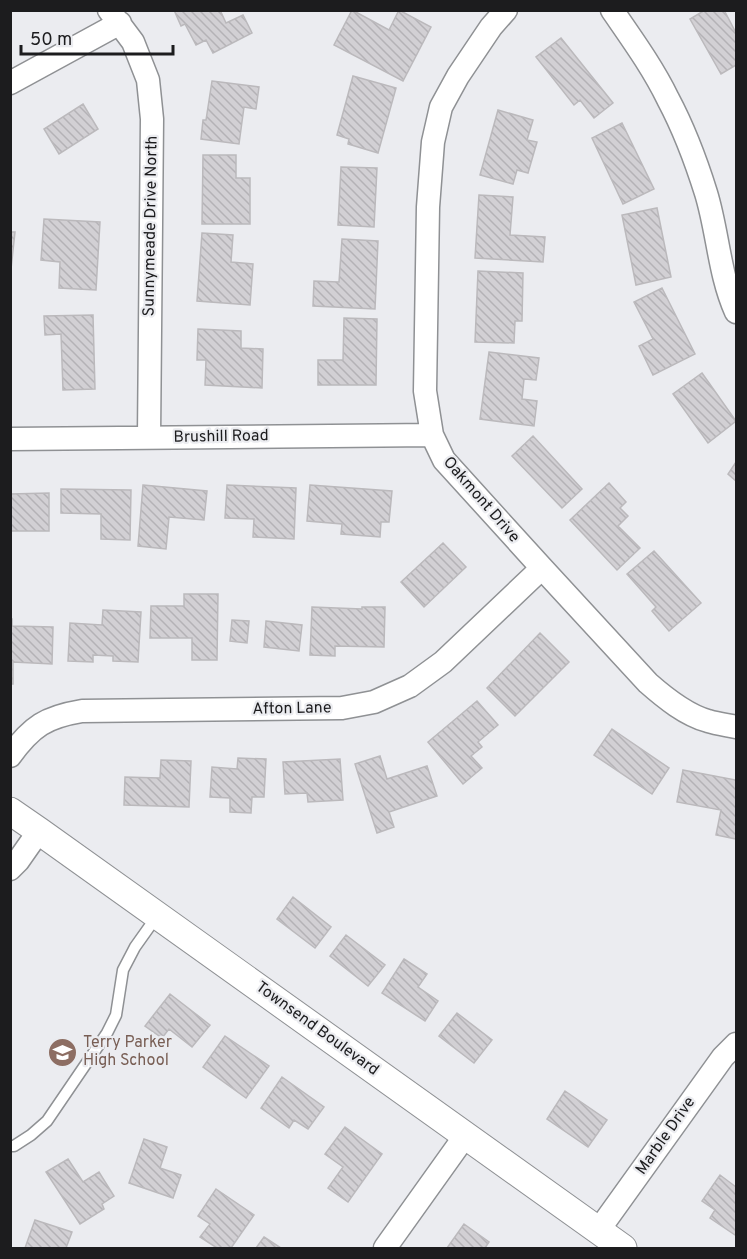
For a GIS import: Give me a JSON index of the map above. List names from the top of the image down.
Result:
{
  "streets": {
    "street": [
      "Sunnymeade Drive North",
      "Brushill Road",
      "Oakmont Drive",
      "Afton Lane",
      "Townsend Boulevard",
      "Marble Drive"
    ]
  },
  "crossings": [
    ["Sunnymeade Drive North", "Brushill Road"],
    ["Brushill Road", "Oakmont Drive"],
    ["Oakmont Drive", "Afton Lane"],
    ["Townsend Boulevard", "Marble Drive"]
  ],
  "places": {
    "school or university": ["Terry Parker High School"]
  },
  "scale_bar": "50 m"
}
